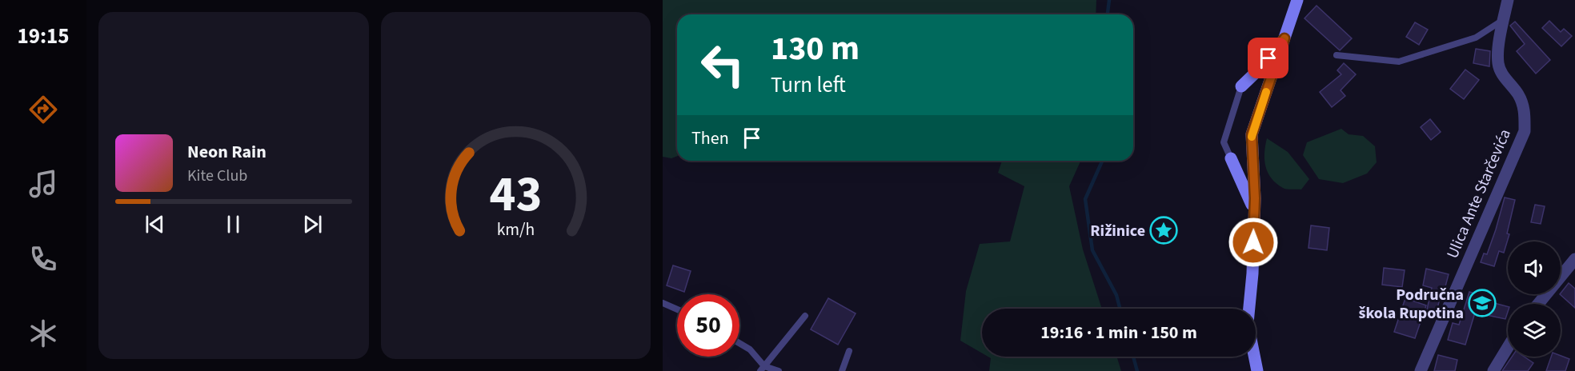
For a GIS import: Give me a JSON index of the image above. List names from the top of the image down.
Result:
{
  "streets": {
    "street": ["Ulica Ante Starčevića"]
  },
  "places": {
    "place": ["Rižinice"],
    "school or university": ["Područna škola Rupotina"]
  },
  "page": {
    "tabs": "19:15",
    "turn": ["130 m", "Turn left"],
    "then": "Then",
    "song": ["Neon Rain", "Kite Club"],
    "limit": "50",
    "trip": "19:16 · 1 min · 150 m",
    "gauge": ["43", "km/h"]
  }
}
